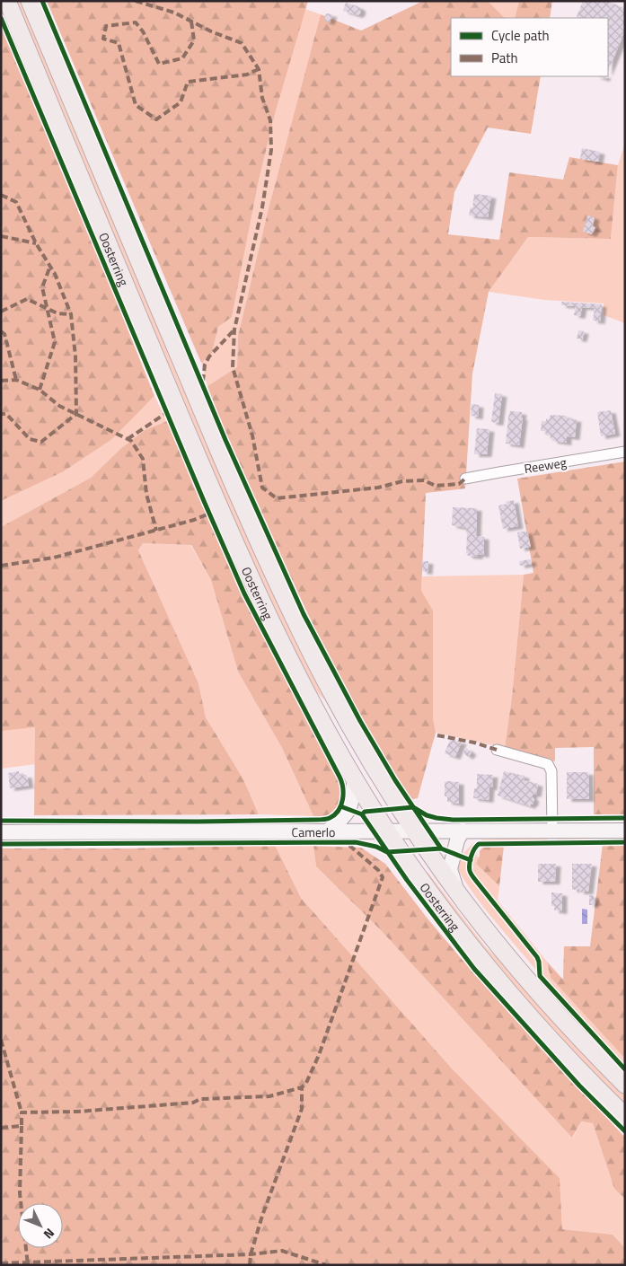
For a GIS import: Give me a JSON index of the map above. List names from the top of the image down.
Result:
{
  "streets": {
    "main road": ["Oosterring", "Camerlo"],
    "street": ["Reeweg"]
  },
  "crossings": [
    ["Oosterring", "Camerlo"]
  ],
  "legend": ["Cycle path", "Path"],
  "north": "bottom right"
}
